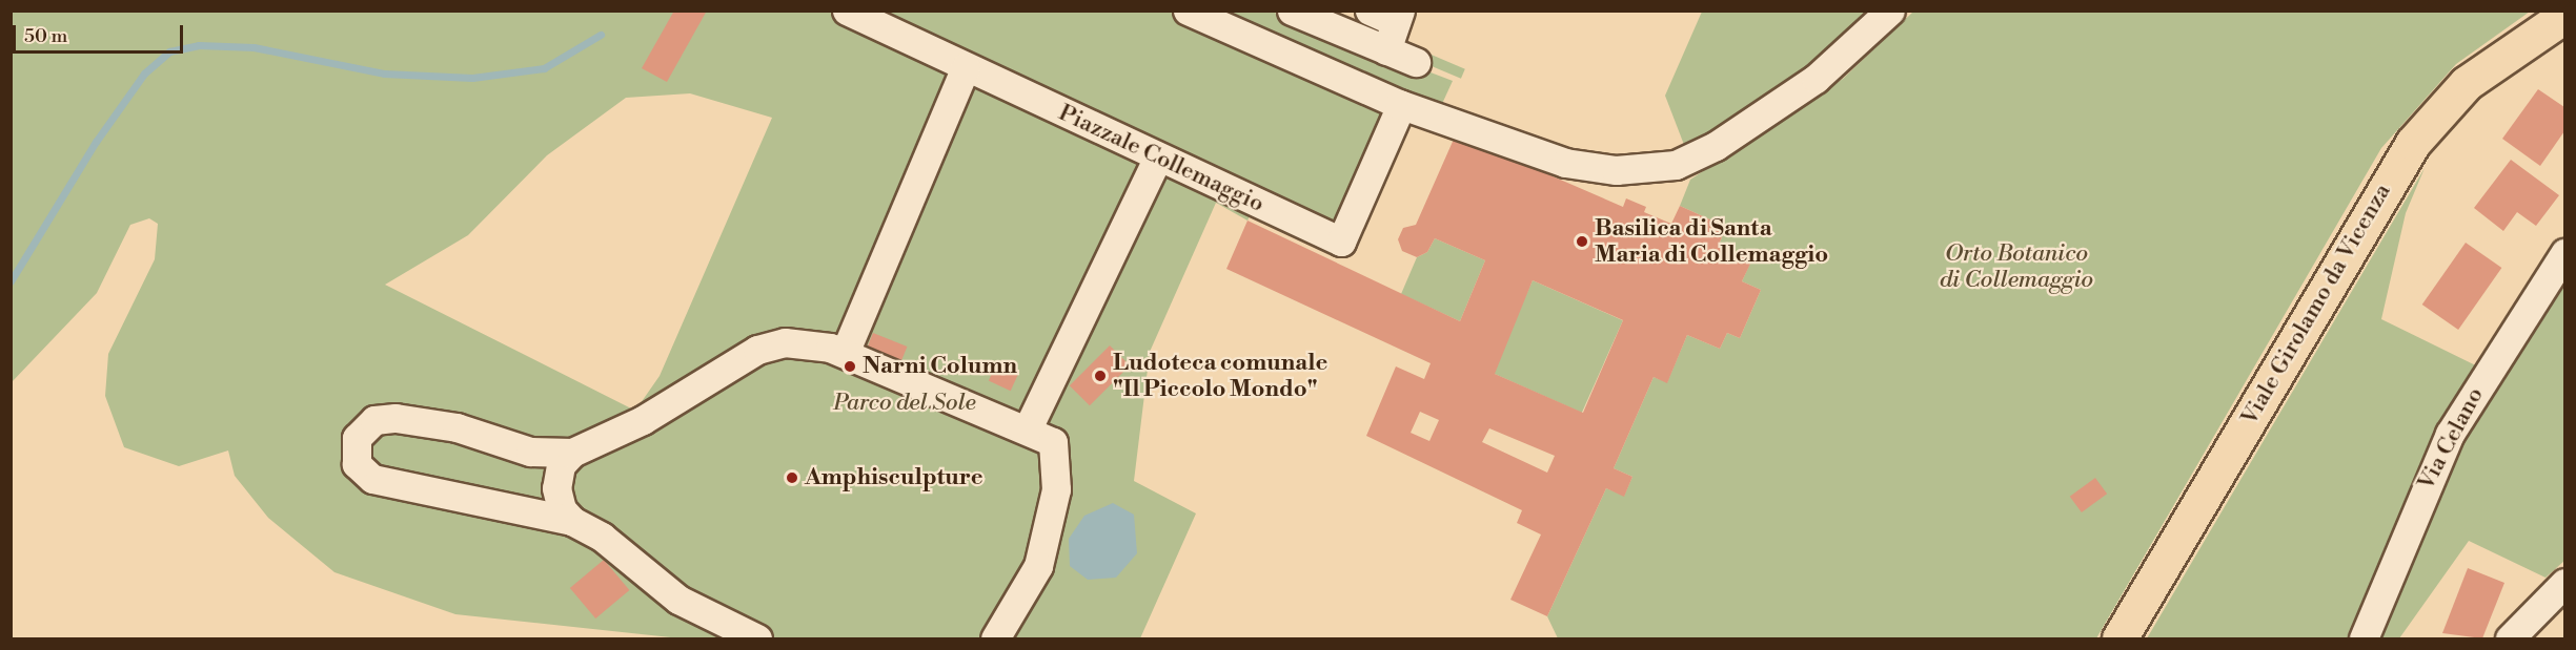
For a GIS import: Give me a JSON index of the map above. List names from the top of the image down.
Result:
{
  "streets": {
    "main road": ["Viale Girolamo da Vicenza"],
    "street": ["Piazzale Collemaggio", "Via Celano"]
  },
  "parks": ["Orto Botanico di Collemaggio", "Parco del Sole"],
  "places": [
    "Basilica di Santa Maria di Collemaggio",
    "Narni Column",
    "Ludoteca comunale \"Il Piccolo Mondo\"",
    "Amphisculpture"
  ],
  "scale_bar": "50 m"
}
